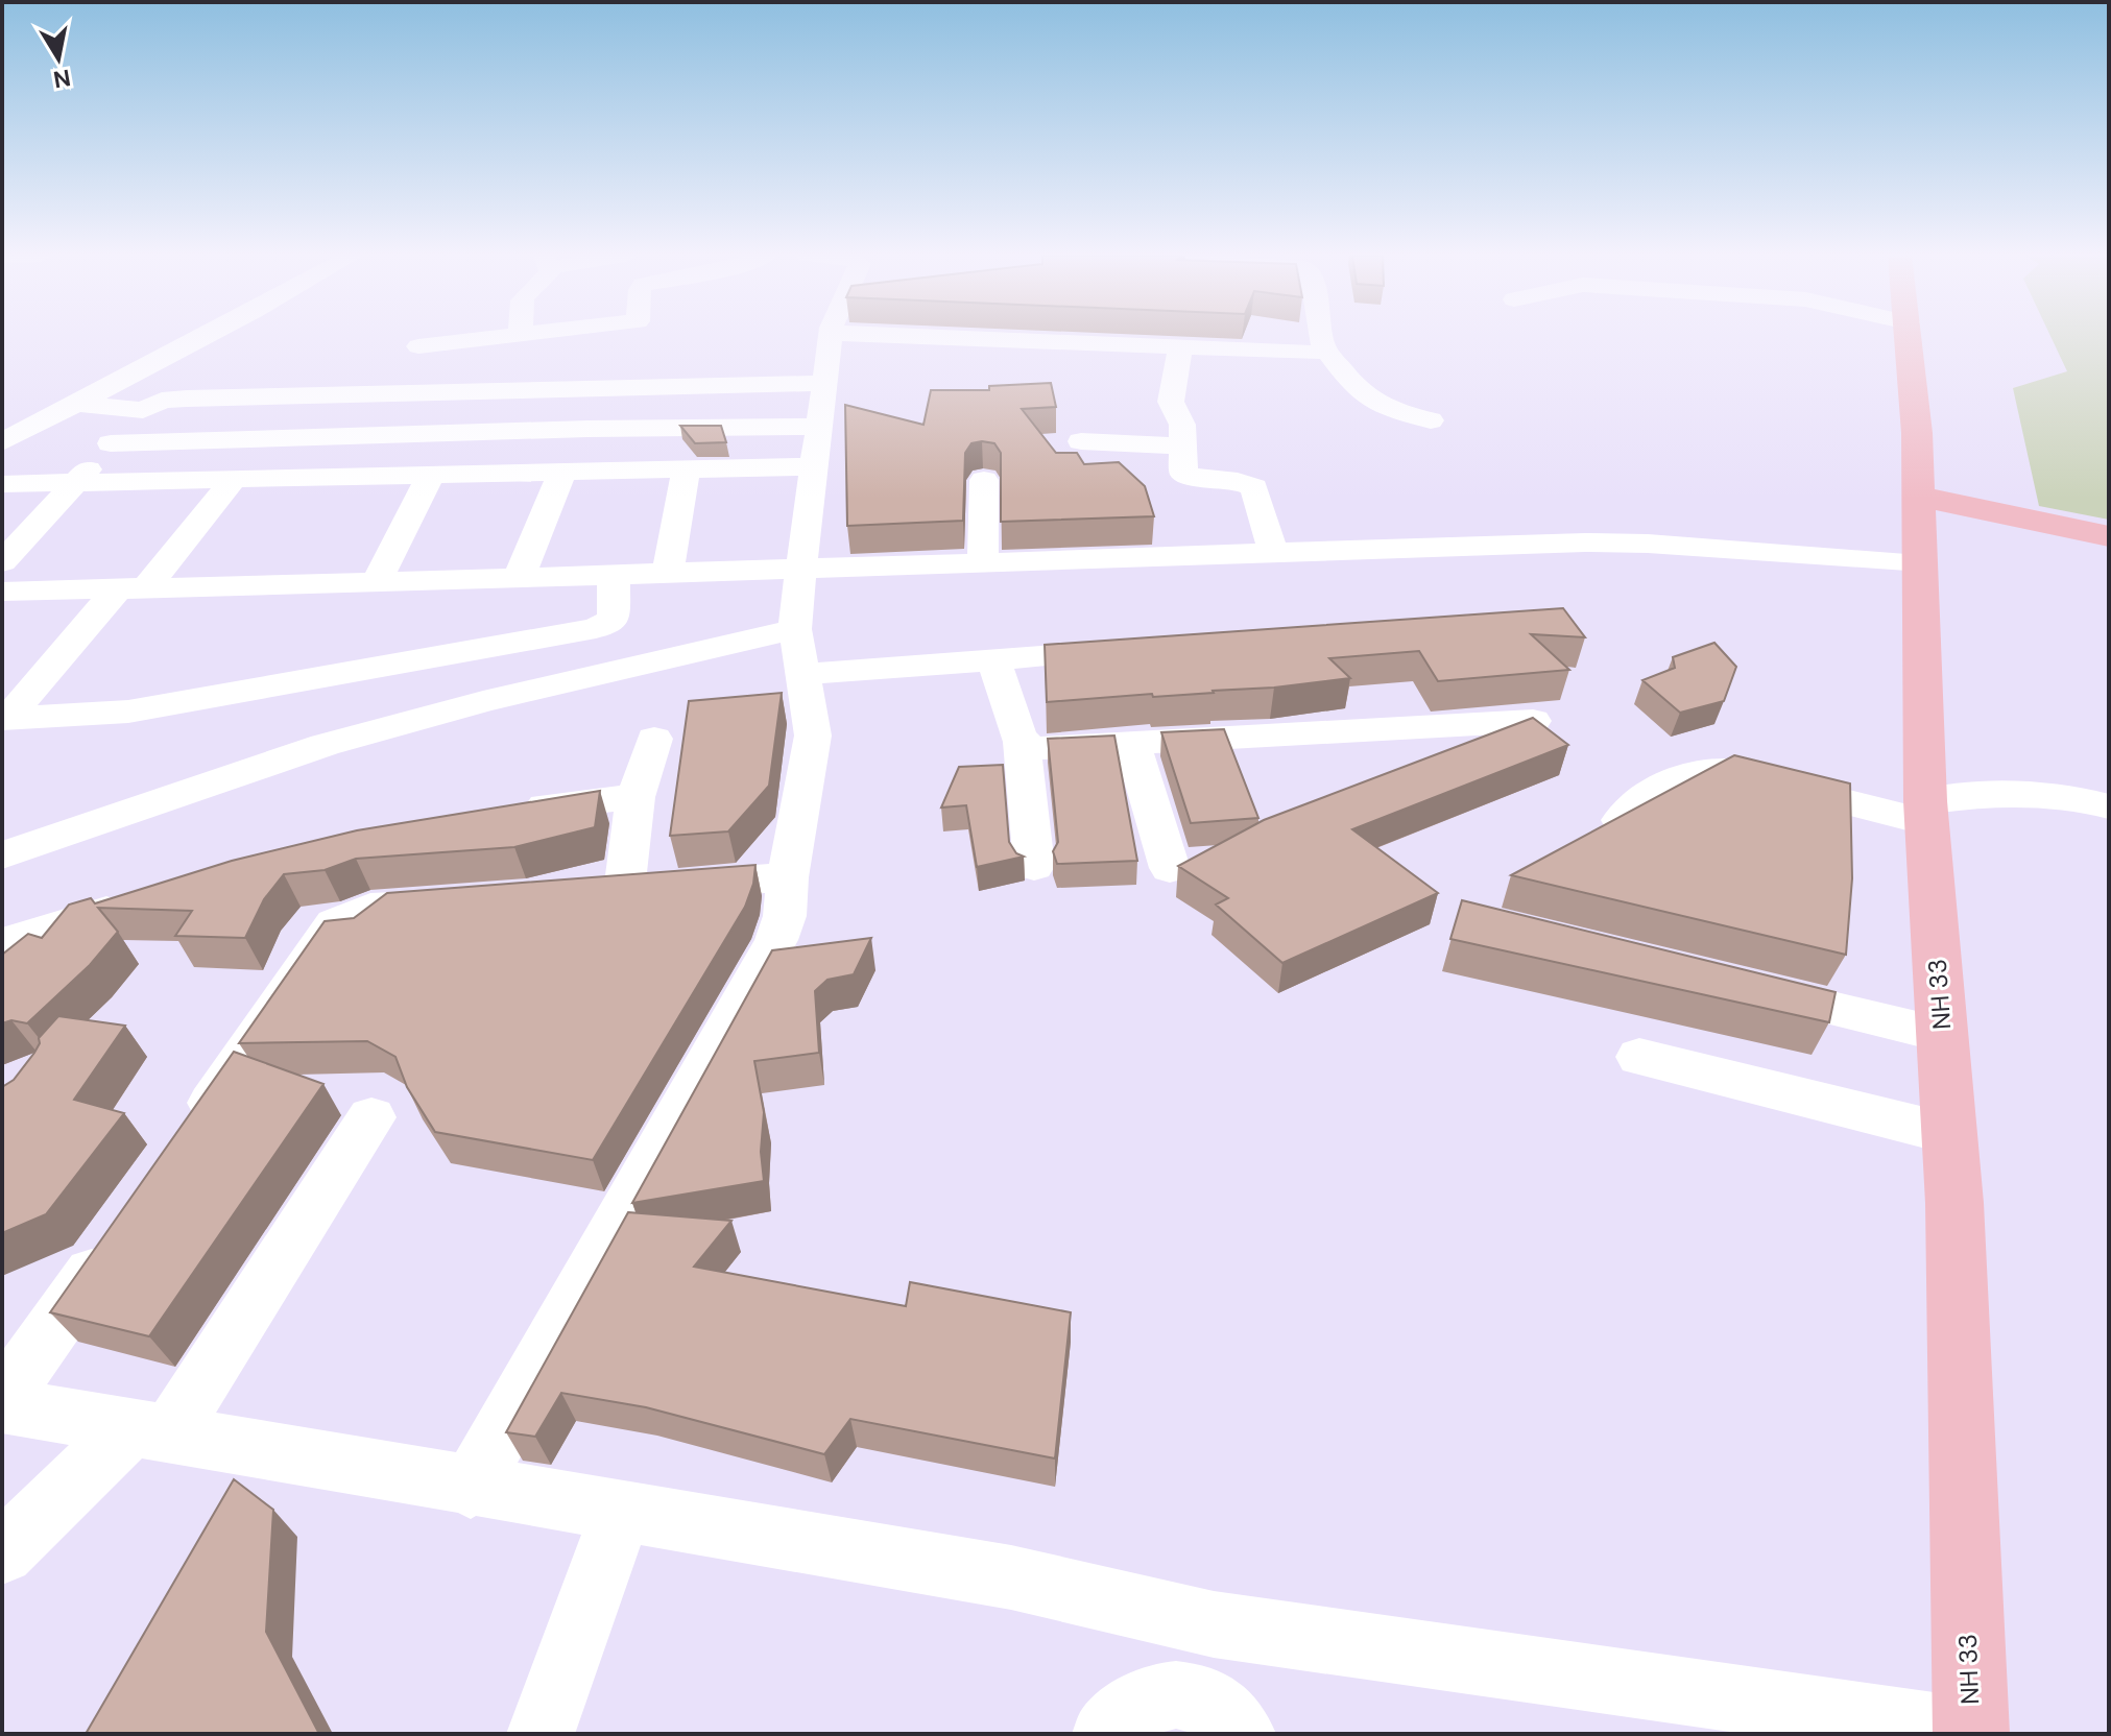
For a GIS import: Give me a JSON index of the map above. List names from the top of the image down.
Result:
{
  "streets": {
    "main road": ["NH 33"]
  },
  "north": "bottom"
}
